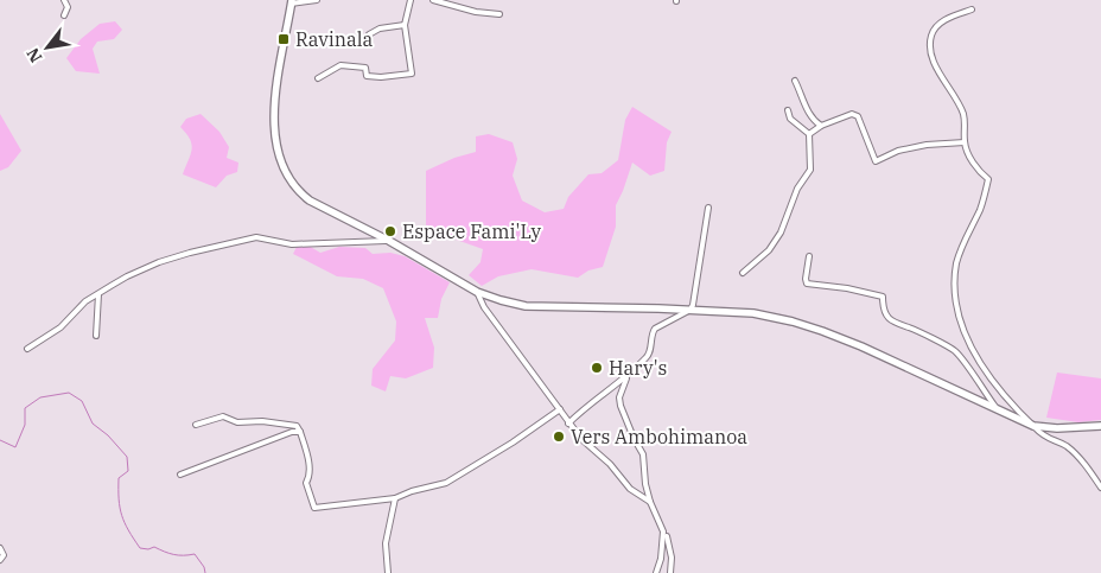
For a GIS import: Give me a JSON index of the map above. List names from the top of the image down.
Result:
{
  "places": {
    "transit": ["Ravinala"],
    "other": ["Espace Fami'Ly", "Hary's", "Vers Ambohimanoa"]
  },
  "north": "bottom left"
}
